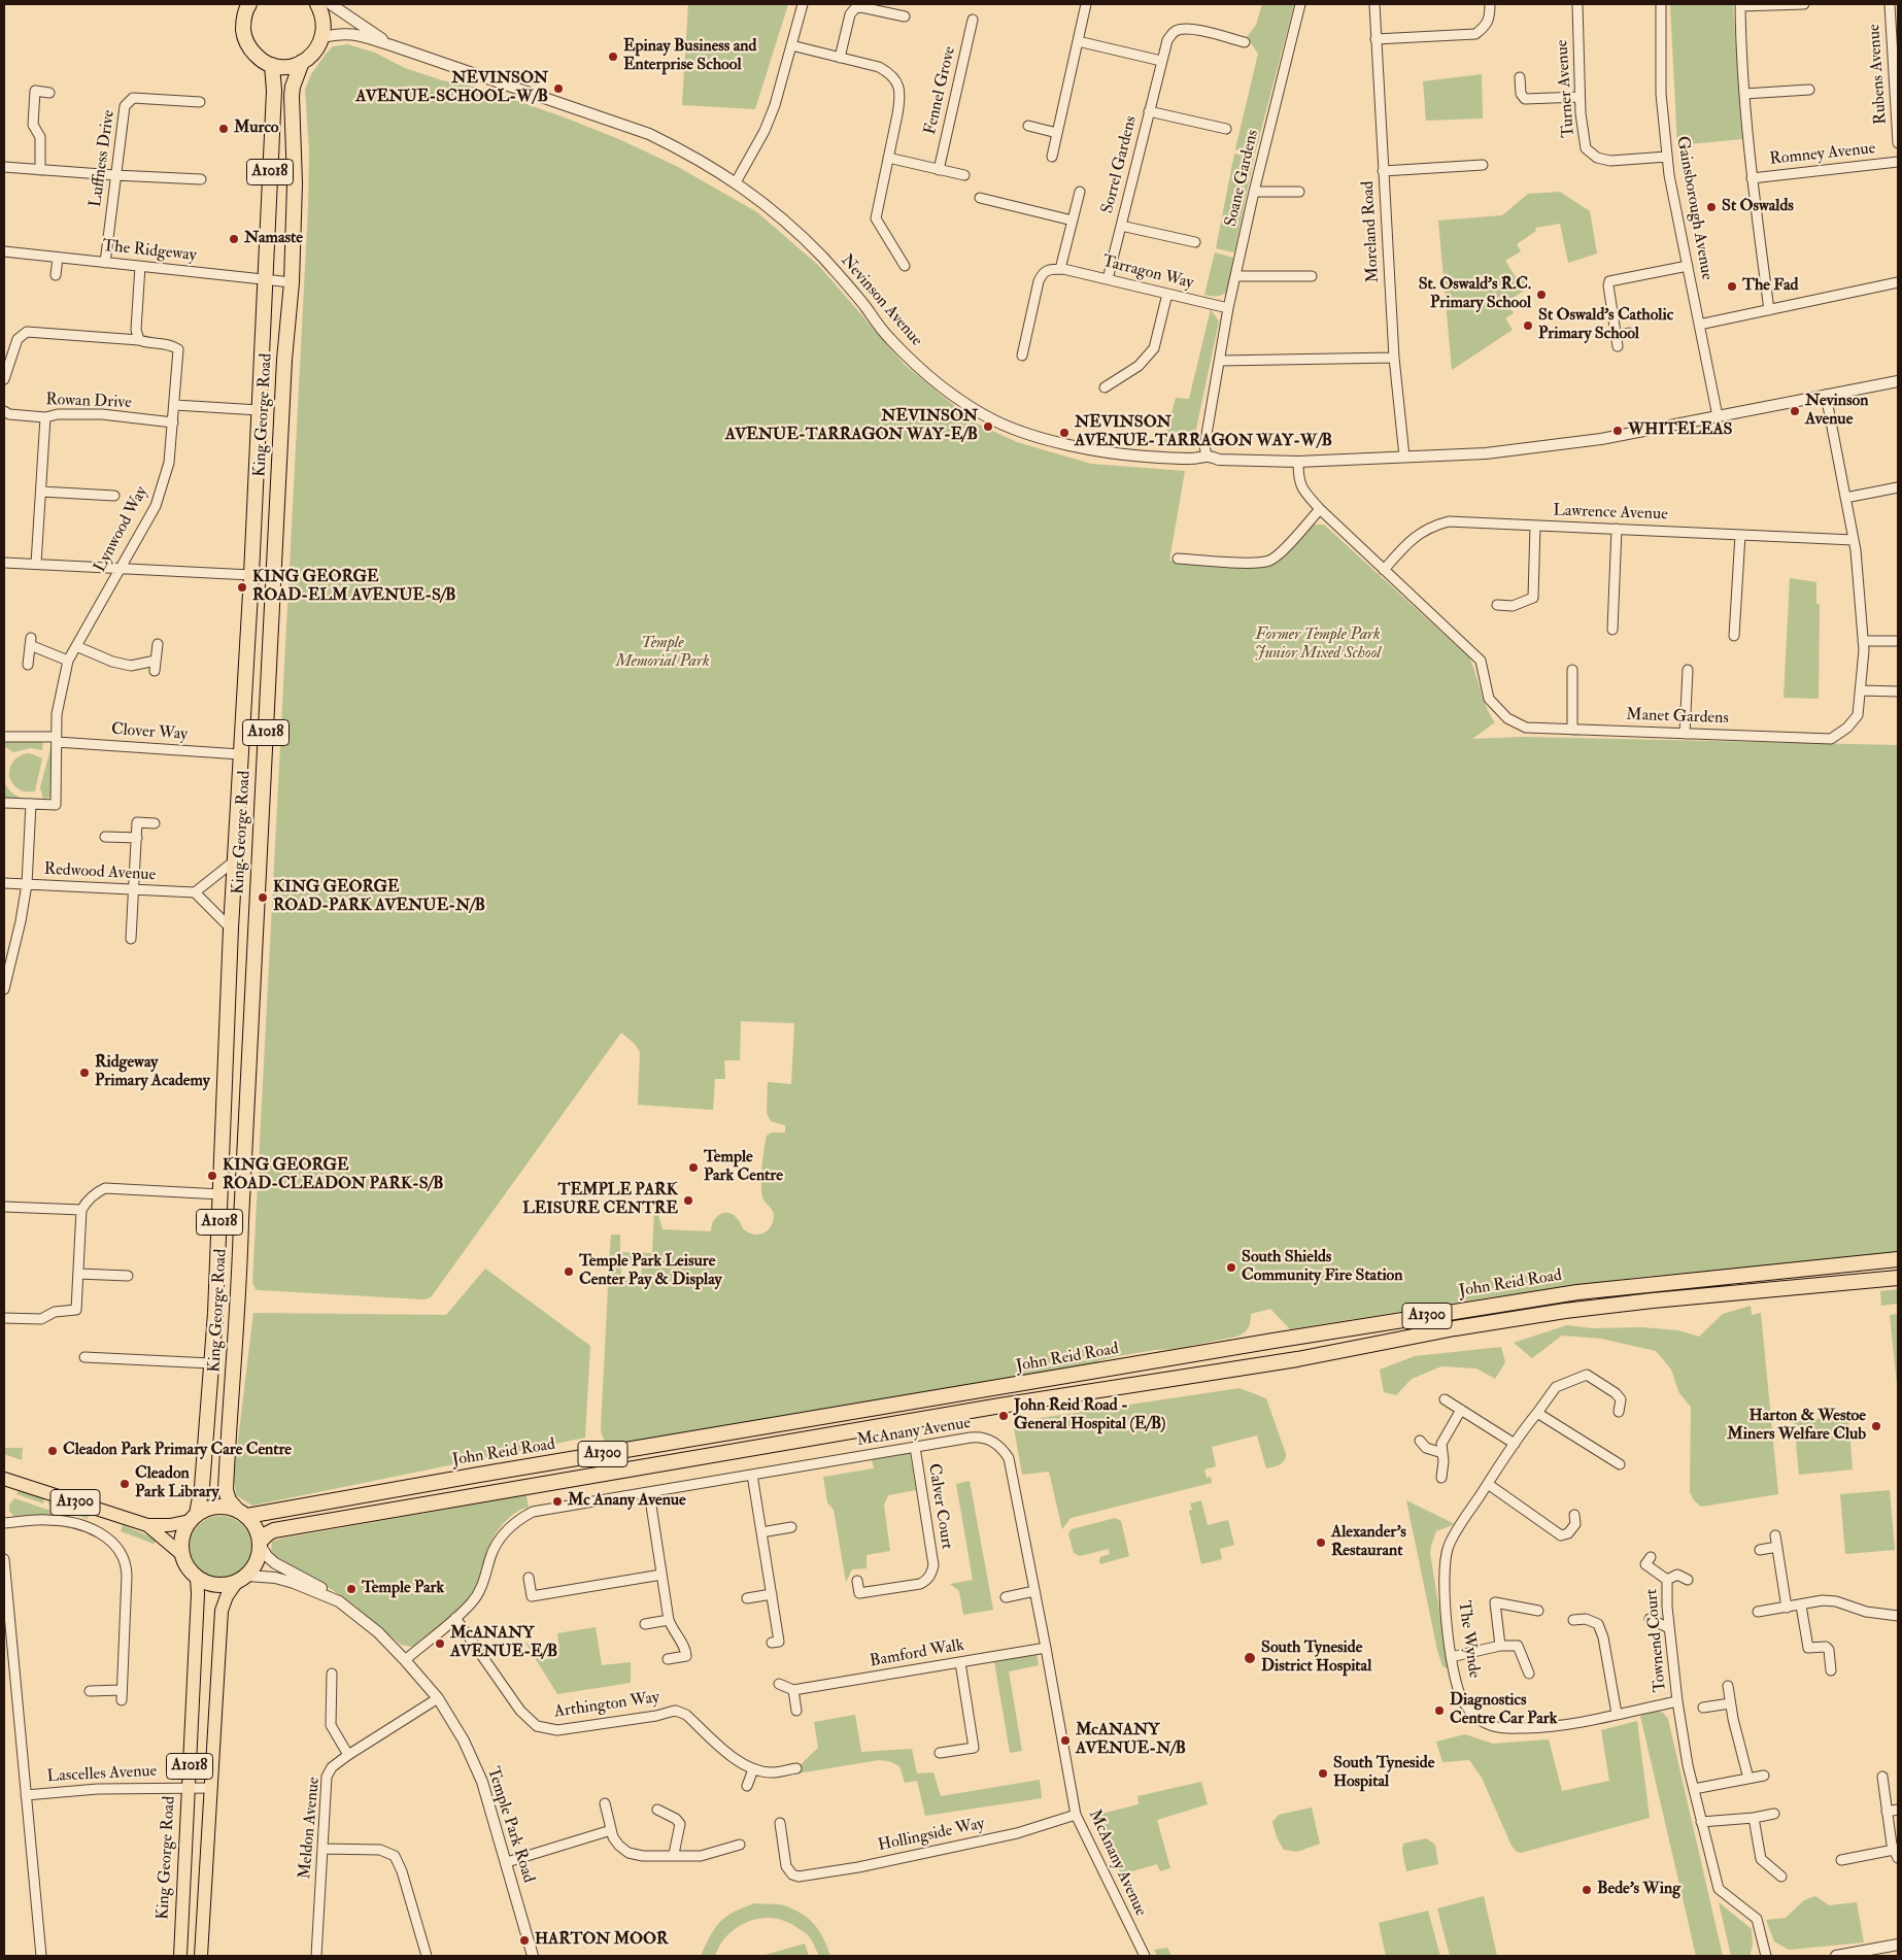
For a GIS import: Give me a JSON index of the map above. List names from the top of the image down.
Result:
{
  "streets": {
    "highway": [
      "A1018",
      "King George Road",
      "John Reid Road",
      "A1300"
    ],
    "street": [
      "Rubens Avenue",
      "Turner Avenue",
      "Fennel Grove",
      "Romney Avenue",
      "Luffness Drive",
      "Sorrel Gardens",
      "Soane Gardens",
      "Gainsborough Avenue",
      "Moreland Road",
      "The Ridgeway",
      "Tarragon Way",
      "Nevinson Avenue",
      "Rowan Drive",
      "Lawrence Avenue",
      "Lynwood Way",
      "Manet Gardens",
      "Clover Way",
      "Redwood Avenue",
      "McAnany Avenue",
      "Calver Court",
      "The Wynde",
      "Townend Court",
      "Bamford Walk",
      "Arthington Way",
      "Lascelles Avenue",
      "Temple Park Road",
      "Meldon Avenue",
      "Hollingside Way"
    ]
  },
  "crossings": [
    ["Turner Avenue", "Gainsborough Avenue"],
    ["Luffness Drive", "The Ridgeway"],
    ["Sorrel Gardens", "Tarragon Way"],
    ["A1018", "Nevinson Avenue"],
    ["A1018", "King George Road"],
    ["A1018", "John Reid Road"],
    ["A1018", "A1300"],
    ["A1018", "Lascelles Avenue"],
    ["A1018", "Temple Park Road"],
    ["Soane Gardens", "Tarragon Way"],
    ["Soane Gardens", "Nevinson Avenue"],
    ["Gainsborough Avenue", "Nevinson Avenue"],
    ["Moreland Road", "Nevinson Avenue"],
    ["The Ridgeway", "King George Road"],
    ["Nevinson Avenue", "Manet Gardens"],
    ["Rowan Drive", "Lynwood Way"],
    ["King George Road", "Clover Way"],
    ["King George Road", "John Reid Road"],
    ["King George Road", "A1300"],
    ["King George Road", "Lascelles Avenue"],
    ["King George Road", "Temple Park Road"],
    ["Lawrence Avenue", "Manet Gardens"],
    ["Lynwood Way", "Clover Way"],
    ["John Reid Road", "A1300"],
    ["John Reid Road", "Temple Park Road"],
    ["A1300", "Temple Park Road"],
    ["McAnany Avenue", "Calver Court"],
    ["McAnany Avenue", "Bamford Walk"],
    ["McAnany Avenue", "Arthington Way"],
    ["McAnany Avenue", "Temple Park Road"],
    ["McAnany Avenue", "Hollingside Way"],
    ["The Wynde", "Townend Court"],
    ["Temple Park Road", "Meldon Avenue"]
  ],
  "parks": ["Former Temple Park Junior Mixed School", "Temple Memorial Park"],
  "places": [
    "Epinay Business and Enterprise School",
    "NEVINSON AVENUE-SCHOOL-W/B",
    "Murco",
    "St Oswalds",
    "Namaste",
    "The Fad",
    "St. Oswald's R.C. Primary School",
    "St Oswald's Catholic Primary School",
    "Nevinson Avenue",
    "NEVINSON AVENUE-TARRAGON WAY-E/B",
    "WHITELEAS",
    "NEVINSON AVENUE-TARRAGON WAY-W/B",
    "KING GEORGE ROAD-ELM AVENUE-S/B",
    "KING GEORGE ROAD-PARK AVENUE-N/B",
    "Ridgeway Primary Academy",
    "Temple Park Centre",
    "KING GEORGE ROAD-CLEADON PARK-S/B",
    "TEMPLE PARK LEISURE CENTRE",
    "South Shields Community Fire Station",
    "Temple Park Leisure Center Pay & Display",
    "John Reid Road - General Hospital (E/B)",
    "Harton & Westoe Miners Welfare Club",
    "Cleadon Park Primary Care Centre",
    "Cleadon Park Library",
    "Mc Anany Avenue",
    "Alexander's Restaurant",
    "Temple Park",
    "McANANY AVENUE-E/B",
    "South Tyneside District Hospital",
    "Diagnostics Centre Car Park",
    "McANANY AVENUE-N/B",
    "South Tyneside Hospital",
    "Bede's Wing",
    "HARTON MOOR"
  ]
}
